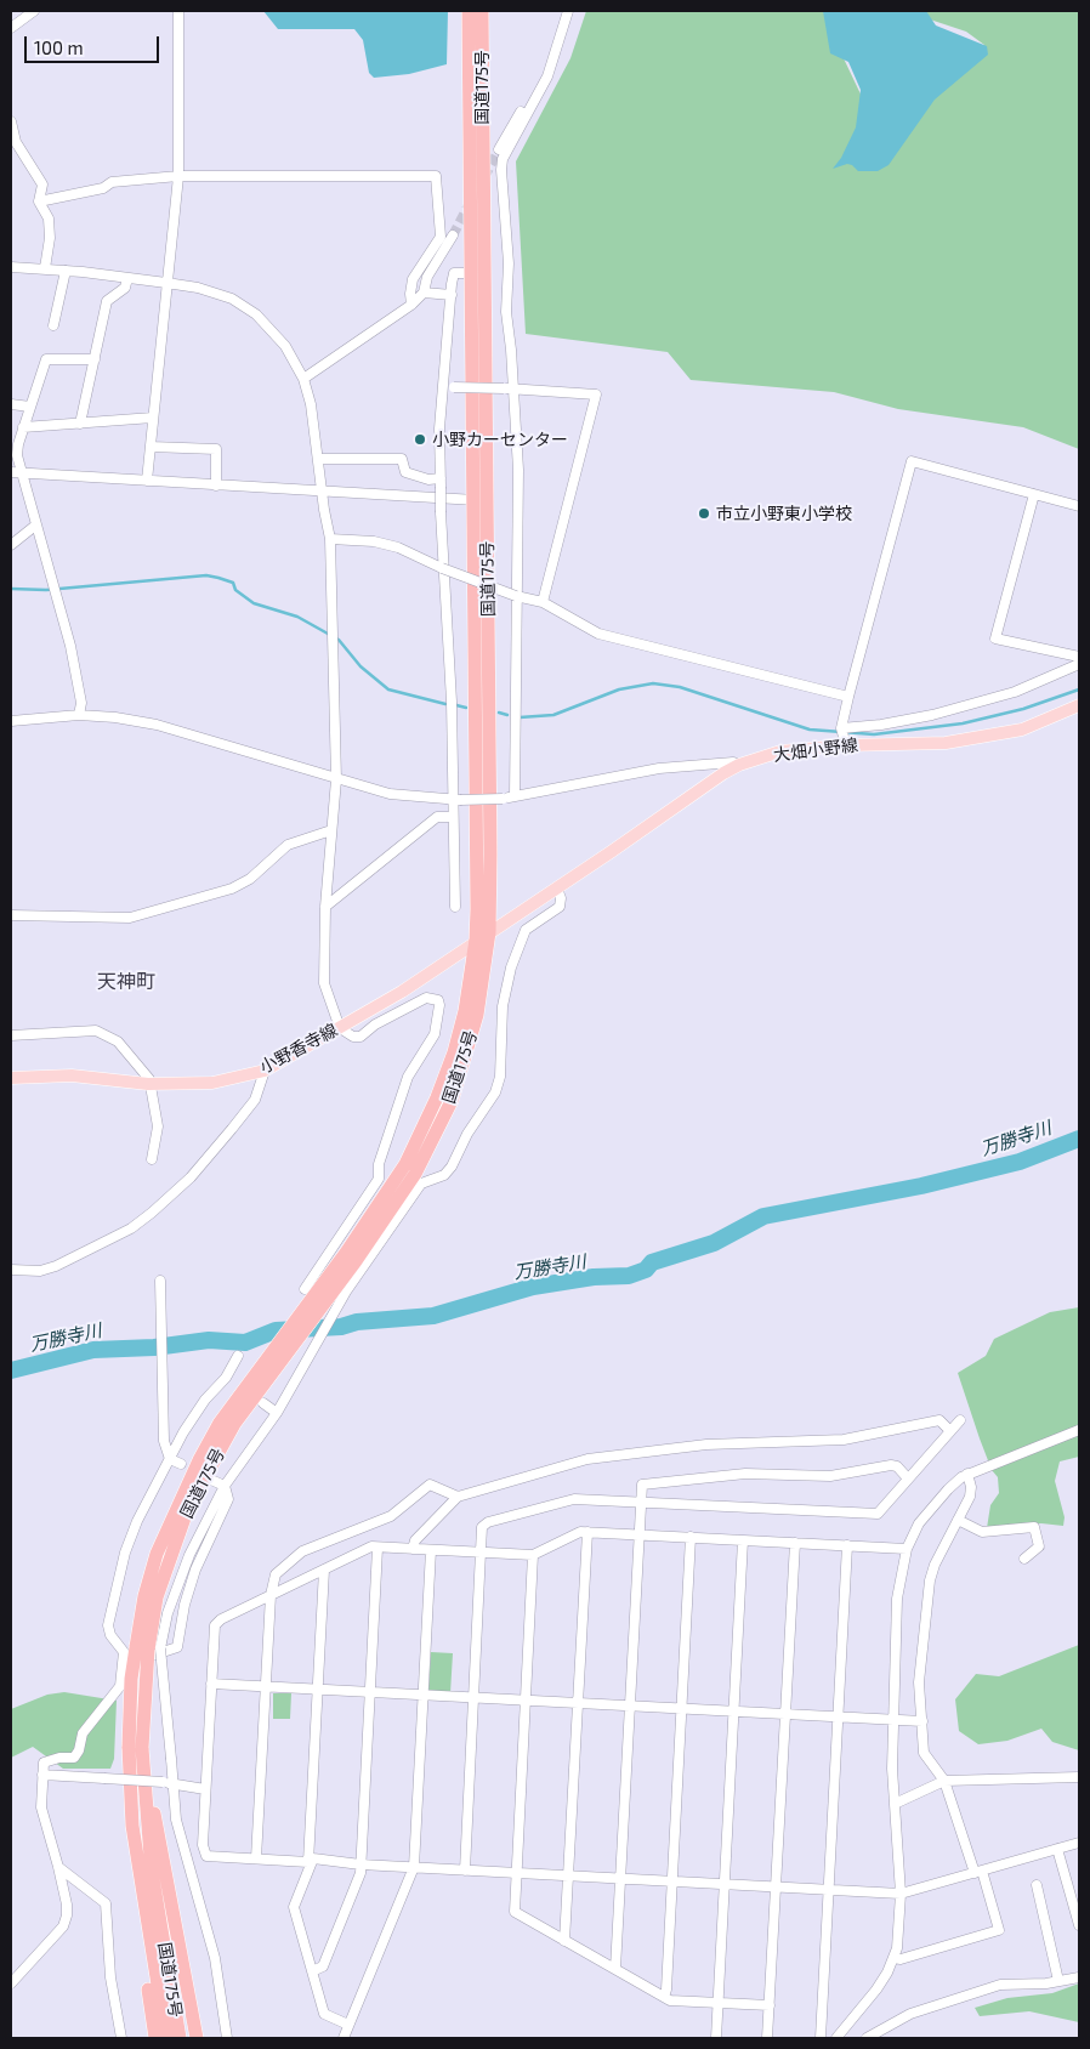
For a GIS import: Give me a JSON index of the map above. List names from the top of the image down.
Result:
{
  "streets": {
    "highway": ["国道175号"],
    "main road": ["大畑小野線", "小野香寺線"]
  },
  "crossings": [
    ["国道175号", "大畑小野線"],
    ["国道175号", "小野香寺線"],
    ["大畑小野線", "小野香寺線"]
  ],
  "districts": ["天神町"],
  "water": ["万勝寺川"],
  "places": ["小野カーセンター", "市立小野東小学校"],
  "scale_bar": "100 m"
}
